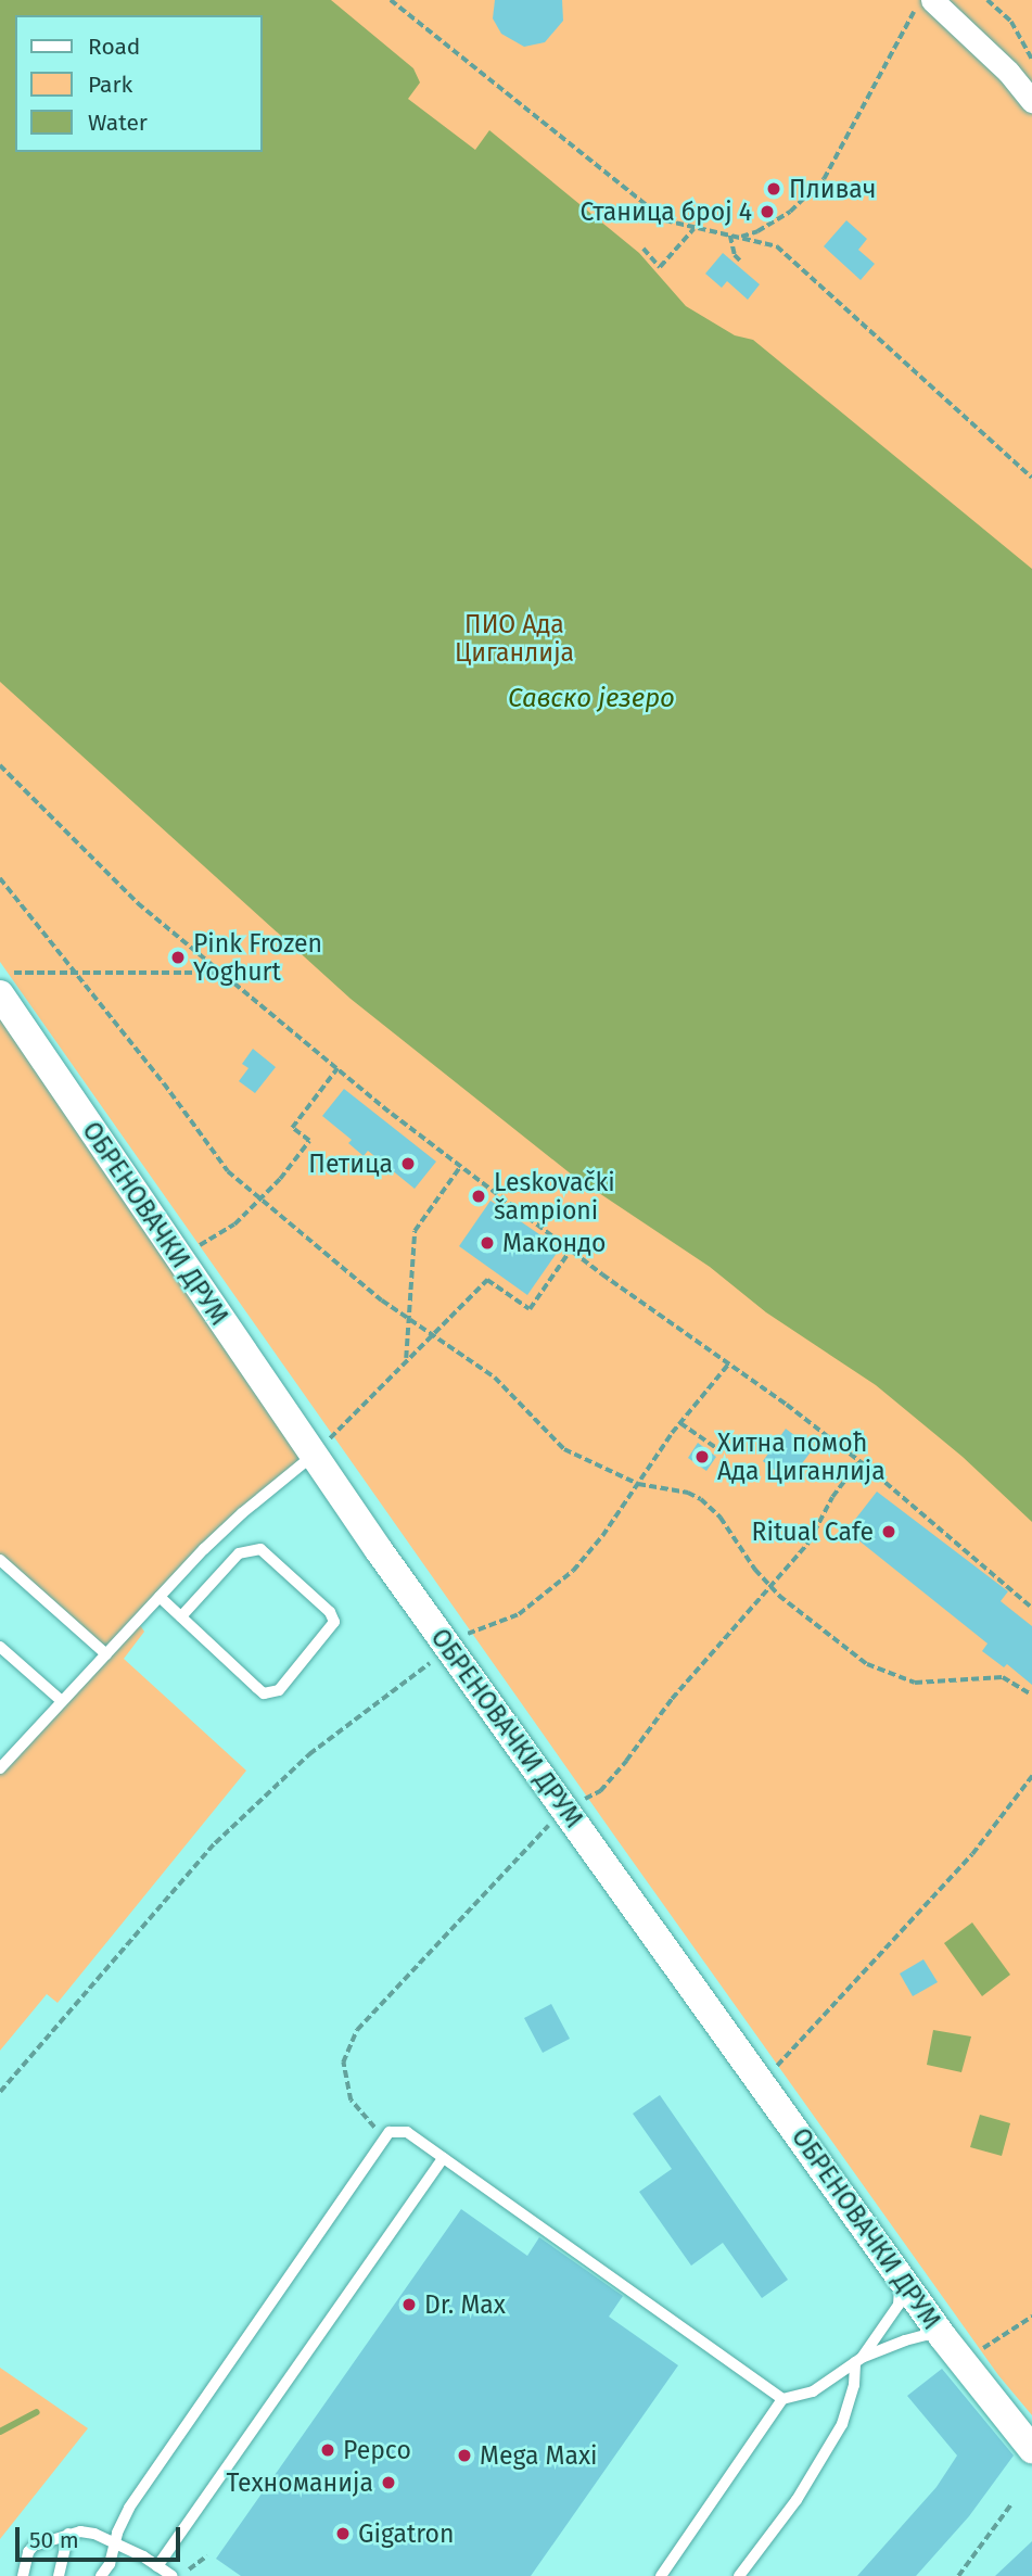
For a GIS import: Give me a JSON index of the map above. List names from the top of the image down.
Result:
{
  "streets": {
    "street": ["ОБРЕНОВАЧКИ ДРУМ"]
  },
  "water": ["Савско језеро"],
  "parks": ["ПИО Ада Циганлија"],
  "places": [
    "Пливач",
    "Станица број 4",
    "Pink Frozen Yoghurt",
    "Петица",
    "Leskovački šampioni",
    "Макондо",
    "Хитна помоћ Ада Циганлија",
    "Ritual Cafe",
    "Dr. Max",
    "Pepco",
    "Mega Maxi",
    "Техноманија",
    "Gigatron"
  ],
  "legend": ["Road", "Park", "Water"],
  "scale_bar": "50 m"
}
